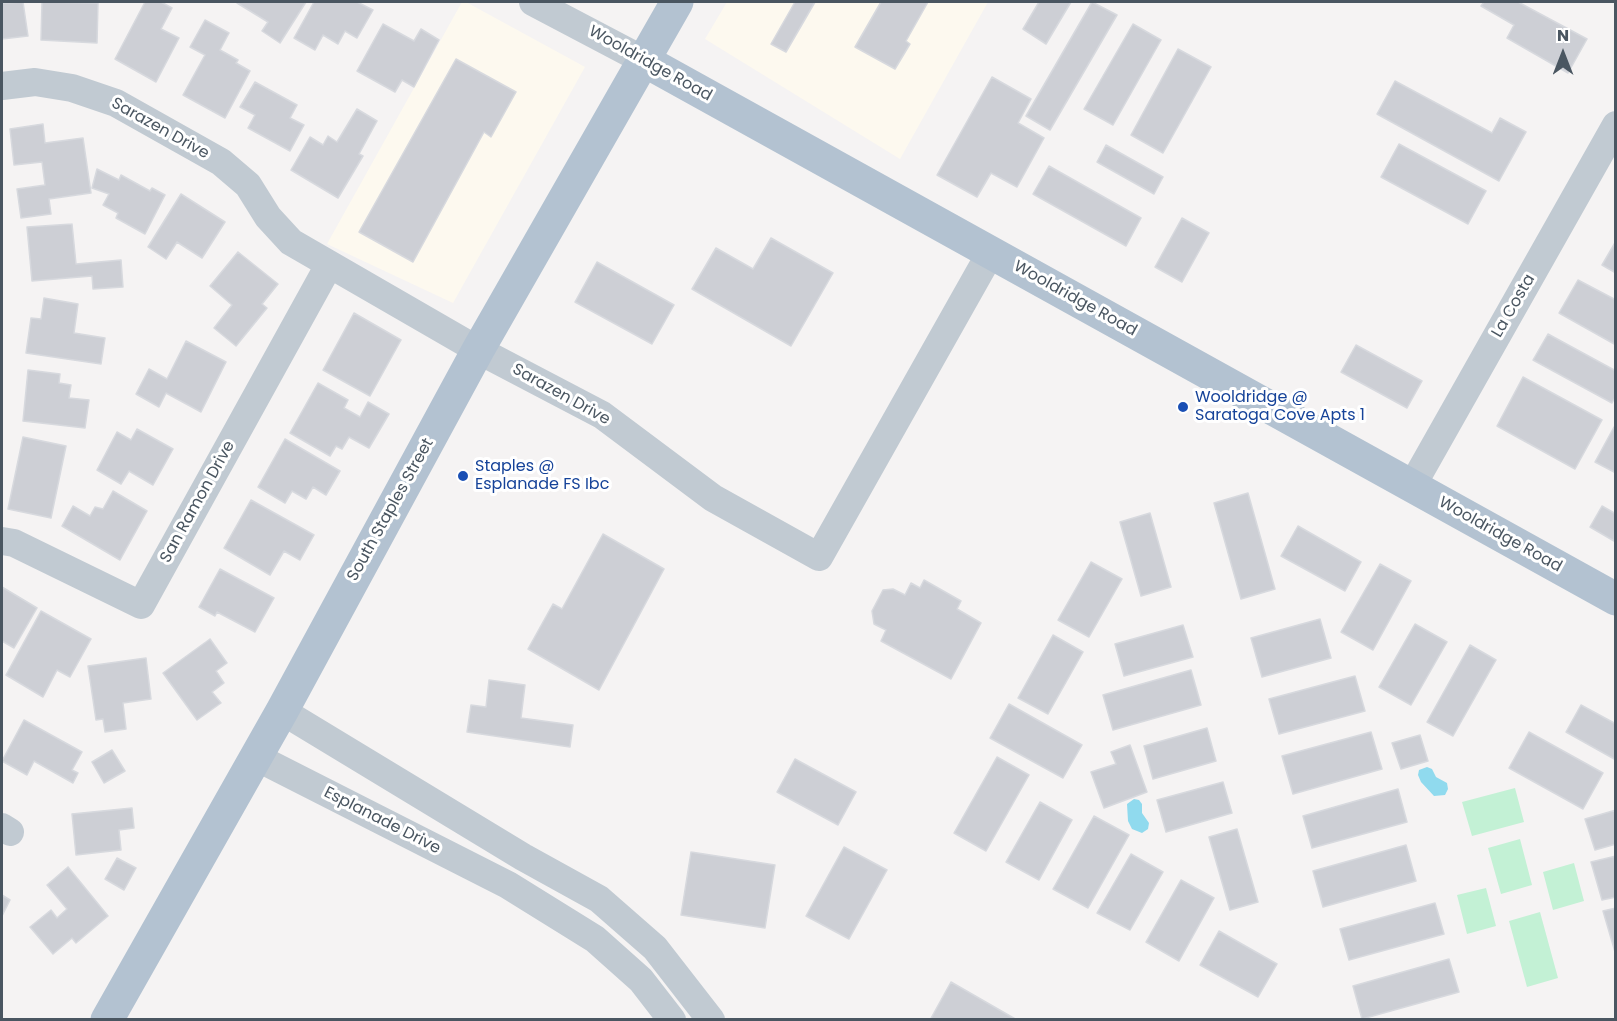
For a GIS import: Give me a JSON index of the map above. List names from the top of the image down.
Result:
{
  "streets": {
    "main road": ["Wooldridge Road", "South Staples Street"],
    "street": [
      "Sarazen Drive",
      "La Costa",
      "San Ramon Drive",
      "Esplanade Drive"
    ]
  },
  "crossings": [
    ["Wooldridge Road", "Sarazen Drive"],
    ["Wooldridge Road", "La Costa"],
    ["Wooldridge Road", "South Staples Street"],
    ["Sarazen Drive", "San Ramon Drive"],
    ["Sarazen Drive", "South Staples Street"],
    ["South Staples Street", "Esplanade Drive"]
  ],
  "places": ["Wooldridge @ Saratoga Cove Apts 1", "Staples @ Esplanade FS Ibc"],
  "north": "top"
}
